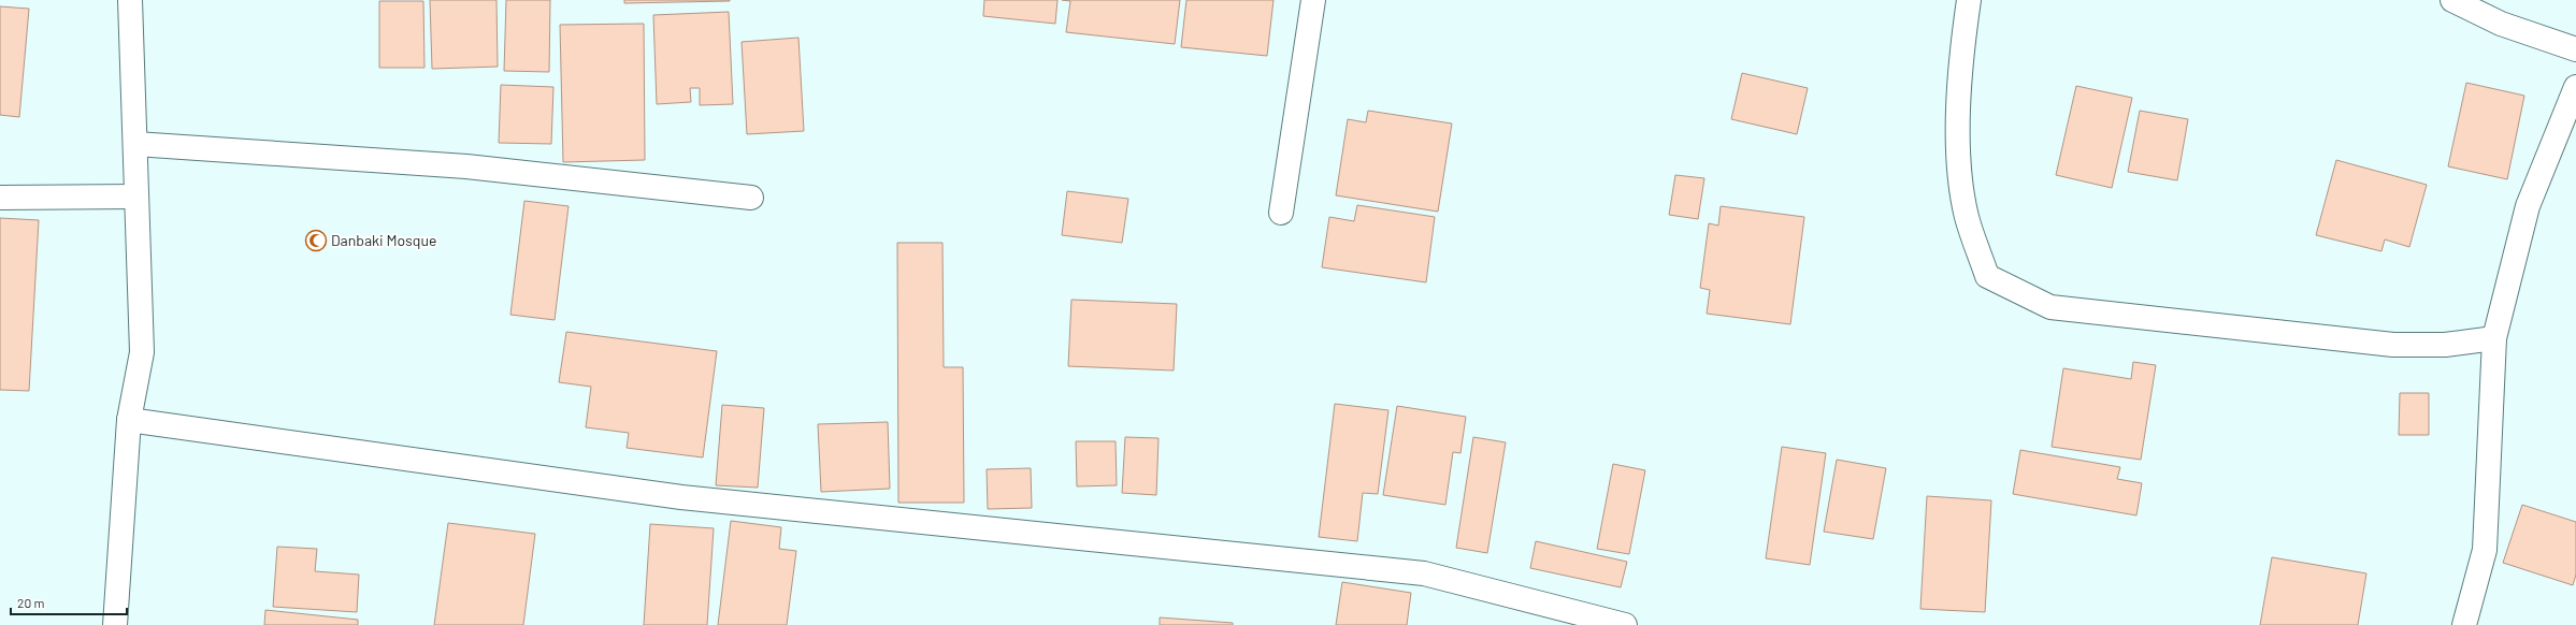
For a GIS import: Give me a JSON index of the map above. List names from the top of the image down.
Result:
{
  "places": {
    "mosque": ["Danbaki Mosque"]
  },
  "scale_bar": "20 m"
}
